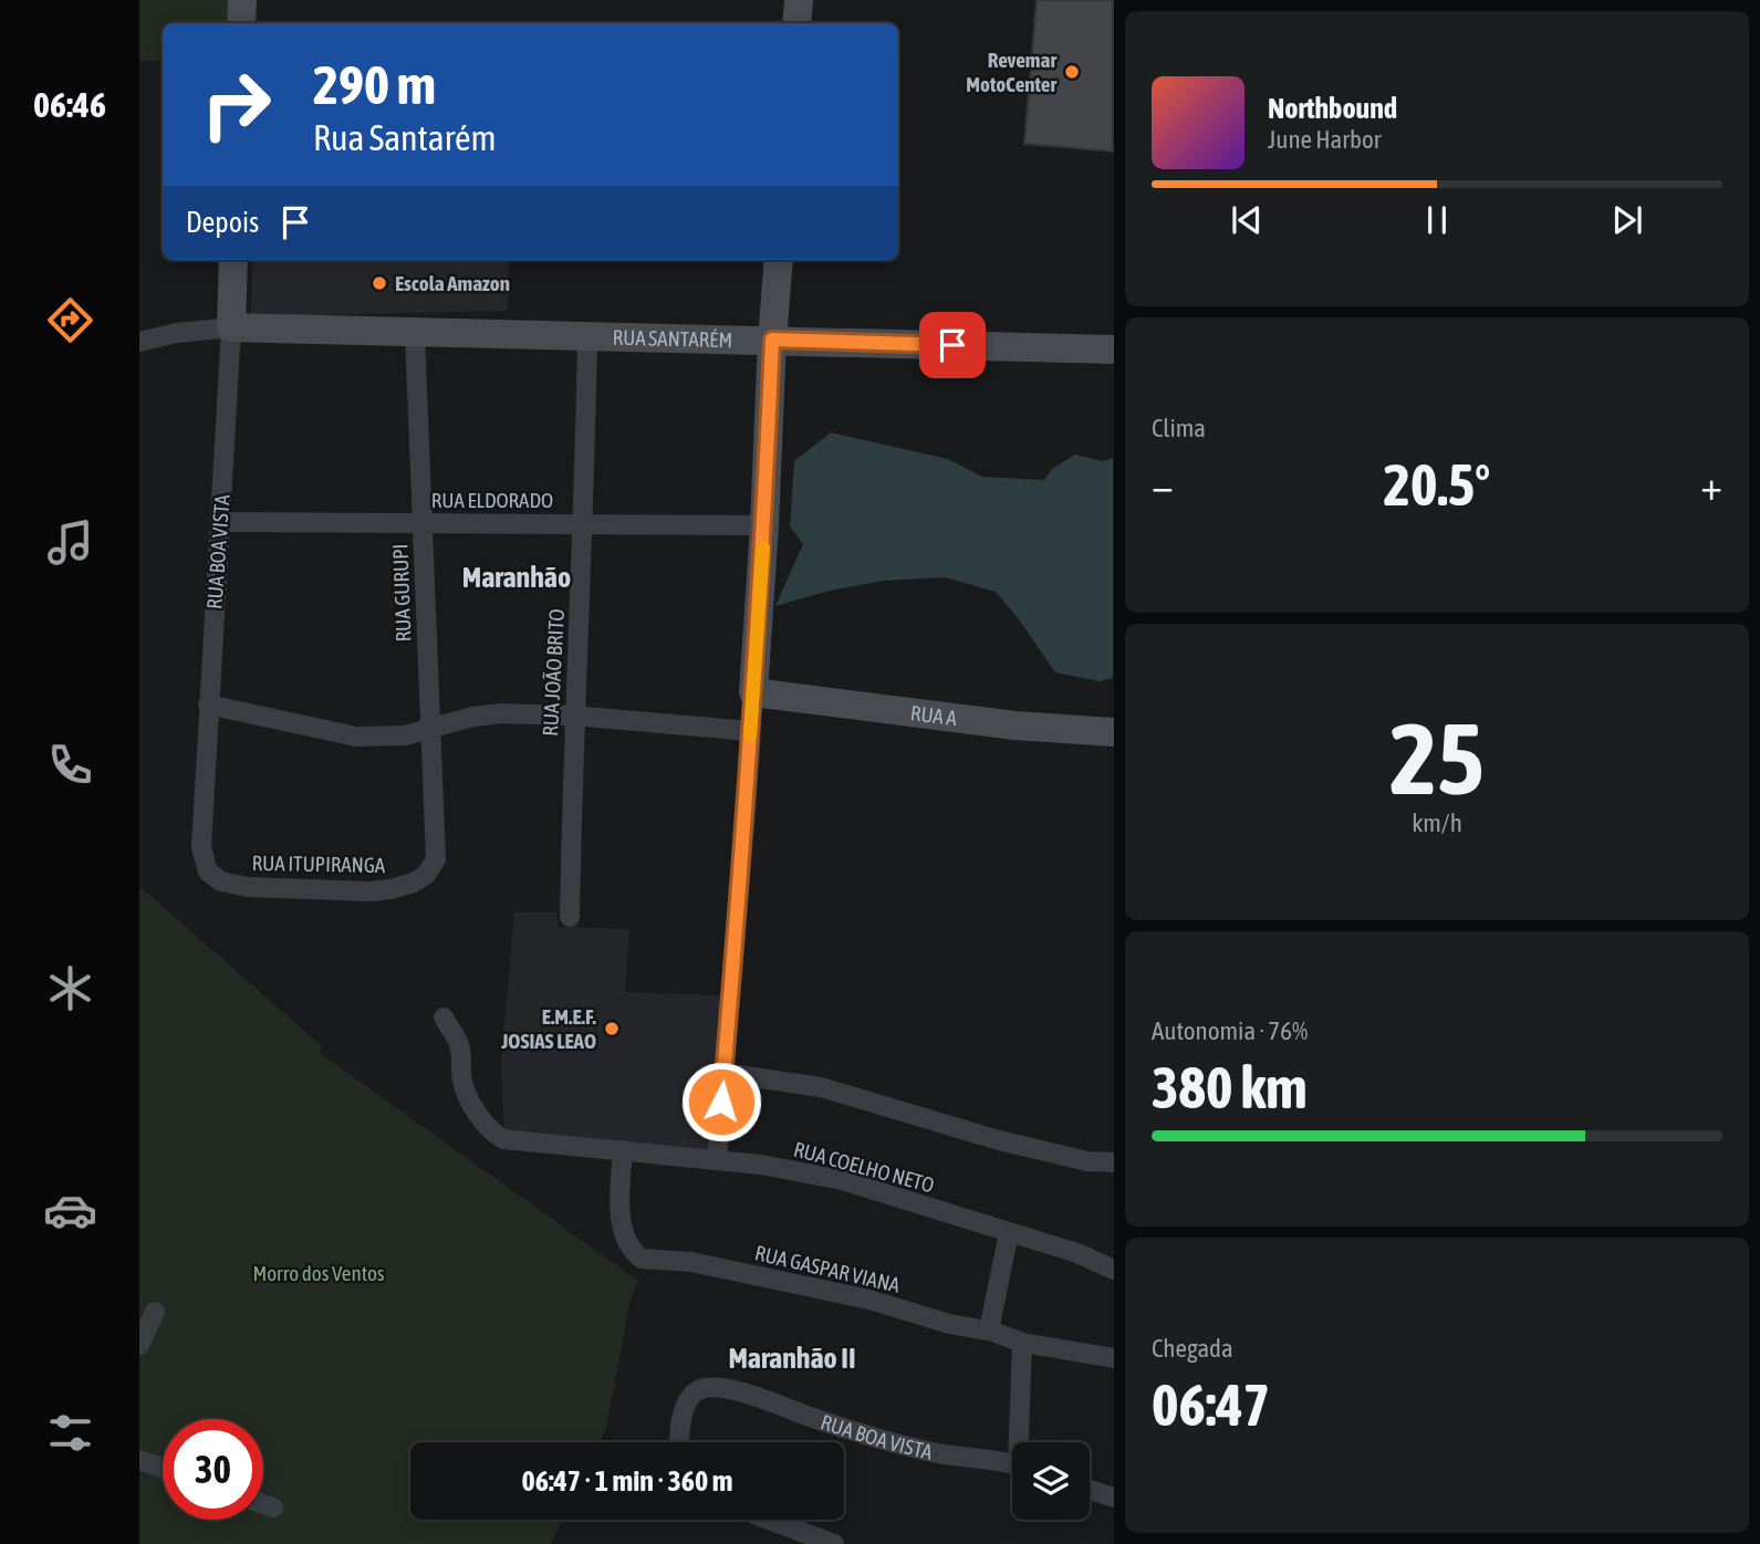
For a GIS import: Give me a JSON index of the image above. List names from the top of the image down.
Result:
{
  "streets": {
    "street": [
      "RUA SANTARÉM",
      "RUA ELDORADO",
      "RUA BOA VISTA",
      "RUA GURUPI",
      "RUA JOÃO BRITO",
      "RUA A",
      "RUA ITUPIRANGA",
      "RUA COELHO NETO",
      "RUA GASPAR VIANA"
    ]
  },
  "crossings": [
    ["RUA SANTARÉM", "RUA BOA VISTA"],
    ["RUA SANTARÉM", "RUA GURUPI"],
    ["RUA SANTARÉM", "RUA JOÃO BRITO"],
    ["RUA ELDORADO", "RUA BOA VISTA"],
    ["RUA ELDORADO", "RUA GURUPI"],
    ["RUA ELDORADO", "RUA JOÃO BRITO"],
    ["RUA BOA VISTA", "RUA ITUPIRANGA"],
    ["RUA GURUPI", "RUA ITUPIRANGA"],
    ["RUA COELHO NETO", "RUA GASPAR VIANA"]
  ],
  "districts": ["Maranhão", "Maranhão II"],
  "parks": ["Morro dos Ventos"],
  "places": ["Revemar MotoCenter", "Escola Amazon", "E.M.E.F. JOSIAS LEAO"],
  "page": {
    "tabs": "06:46",
    "turn": ["290 m", "Rua Santarém"],
    "song": ["Northbound", "June Harbor"],
    "then": "Depois",
    "tile": [
      "Clima",
      ["25", "km/h"],
      ["Autonomia · 76%", "380 km"],
      ["Chegada", "06:47"]
    ],
    "heat": ["−", "20.5°", "+"],
    "limit": "30",
    "trip": "06:47 · 1 min · 360 m"
  }
}
